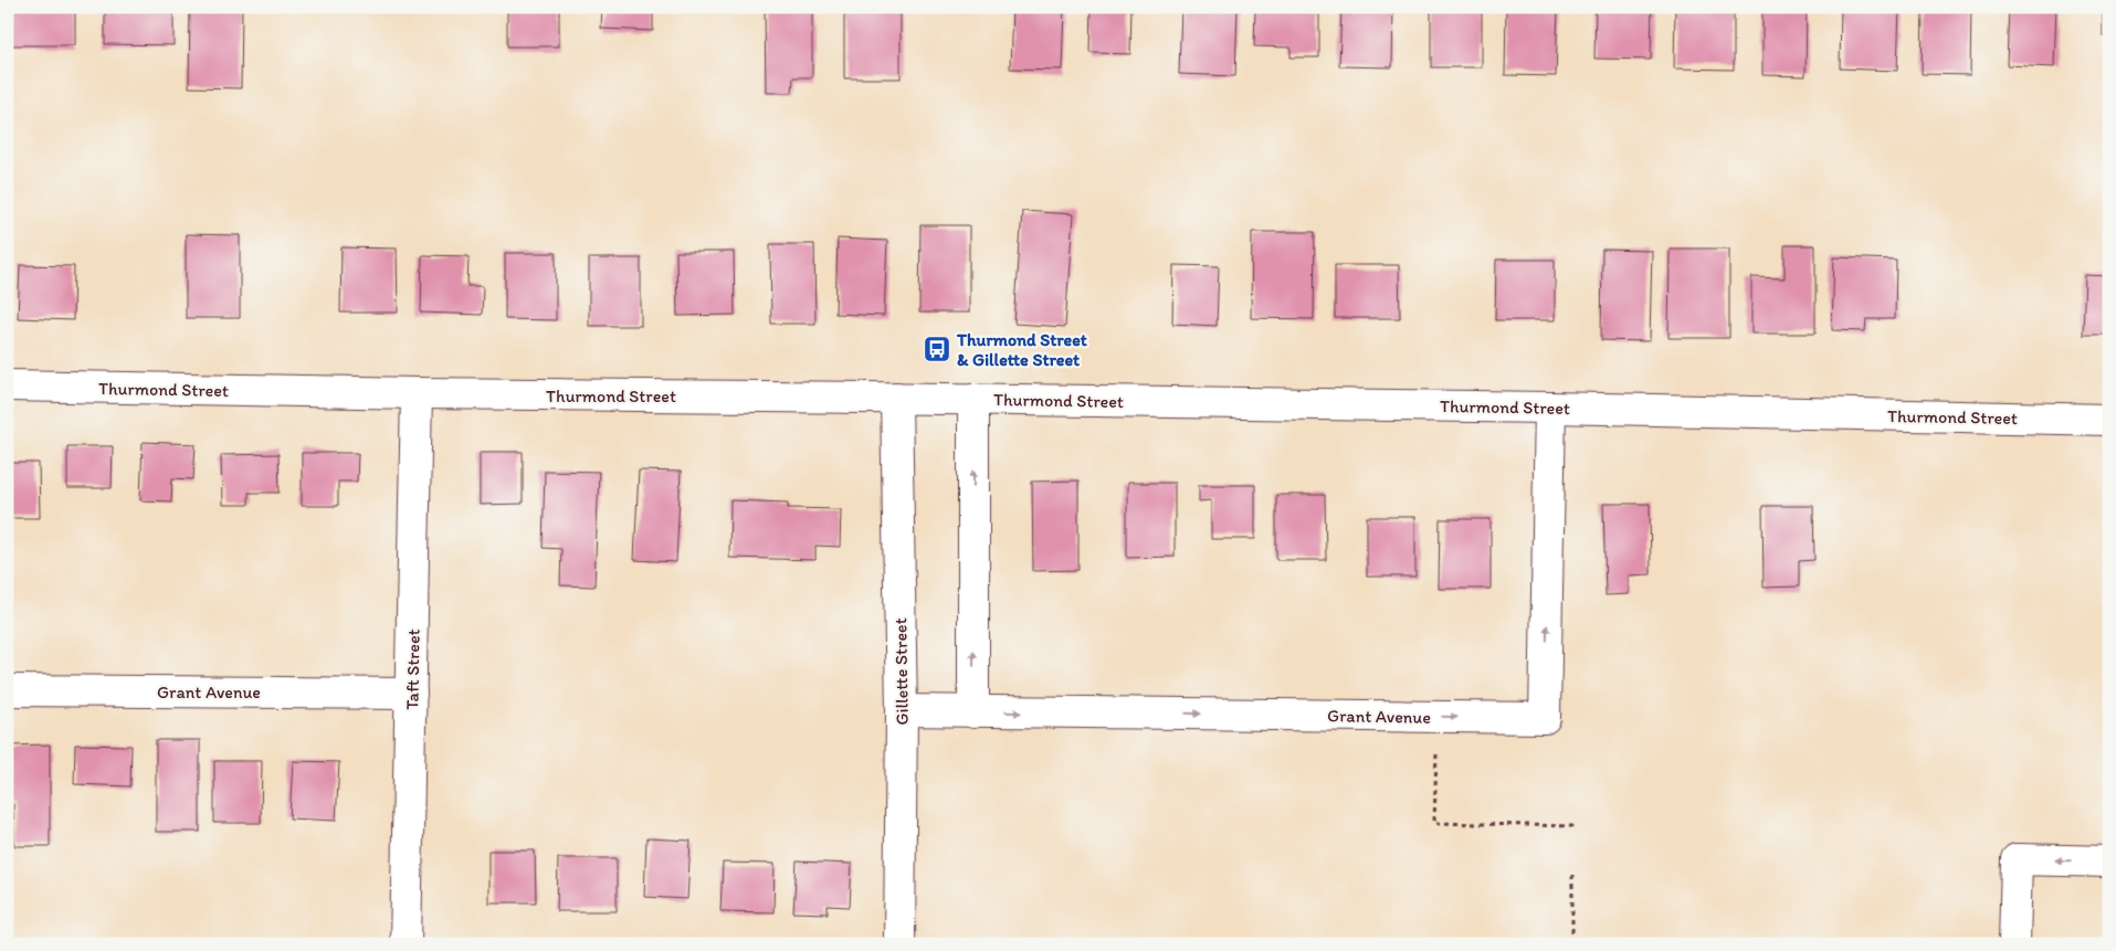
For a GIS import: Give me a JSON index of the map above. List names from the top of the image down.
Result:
{
  "streets": {
    "street": [
      "Thurmond Street",
      "Taft Street",
      "Gillette Street",
      "Grant Avenue"
    ]
  },
  "crossings": [
    ["Thurmond Street", "Taft Street"],
    ["Thurmond Street", "Gillette Street"],
    ["Thurmond Street", "Grant Avenue"],
    ["Taft Street", "Grant Avenue"],
    ["Gillette Street", "Grant Avenue"]
  ],
  "places": {
    "bus stop": ["Thurmond Street & Gillette Street"]
  }
}
